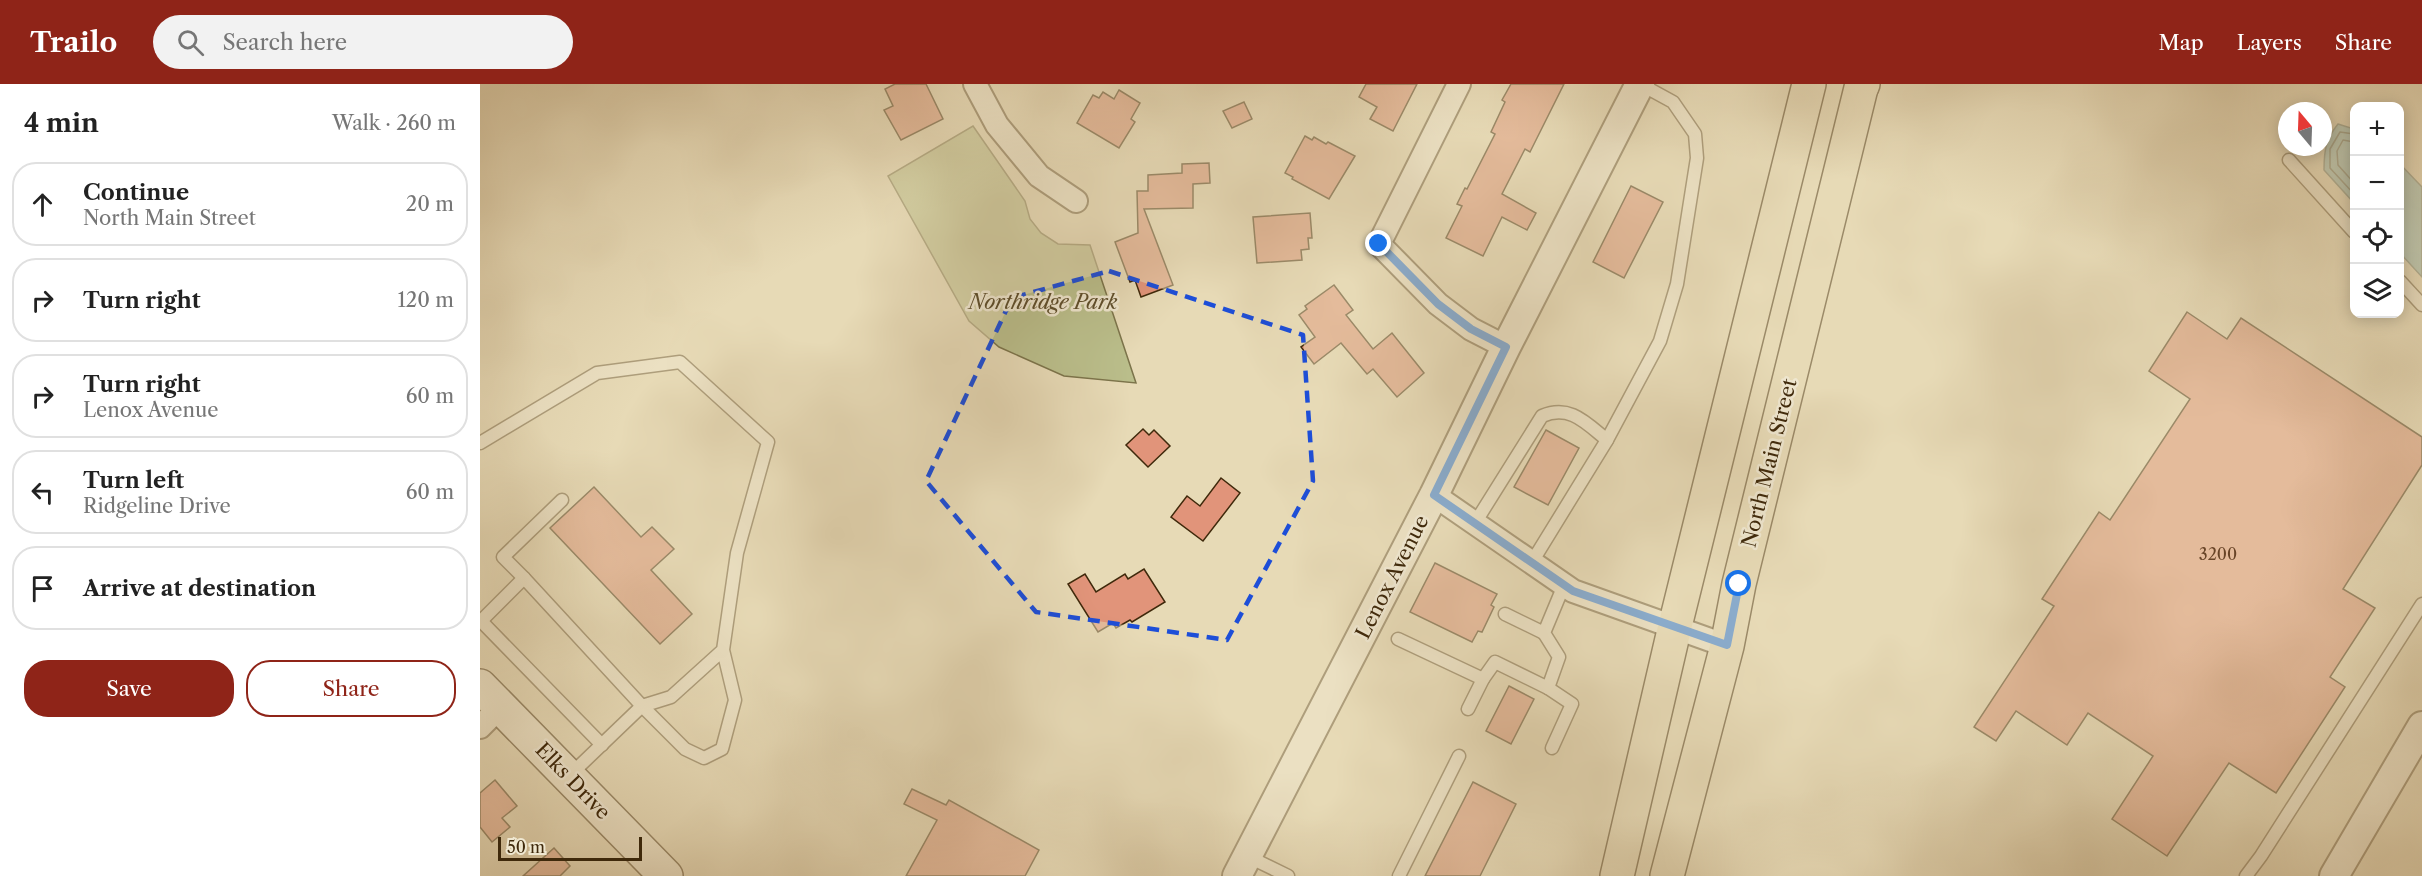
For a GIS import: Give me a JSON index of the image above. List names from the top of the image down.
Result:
{
  "streets": {
    "main road": ["North Main Street", "Elks Drive"],
    "street": ["Lenox Avenue"]
  },
  "parks": ["Northridge Park"],
  "house_numbers": ["3200"],
  "scale_bar": "50 m",
  "north": "top",
  "page": {
    "header": "Trailo",
    "search": "Search here",
    "nav": ["Map", "Layers", "Share"],
    "heading": ["4 min", "Walk · 260 m"],
    "map_buttons": ["+", "−"],
    "list": [
      ["Continue", "North Main Street", "20 m"],
      ["Turn right", "120 m"],
      ["Turn right", "Lenox Avenue", "60 m"],
      ["Turn left", "Ridgeline Drive", "60 m"],
      "Arrive at destination"
    ],
    "buttons": ["Save", "Share"],
    "scale": "50 m"
  }
}
